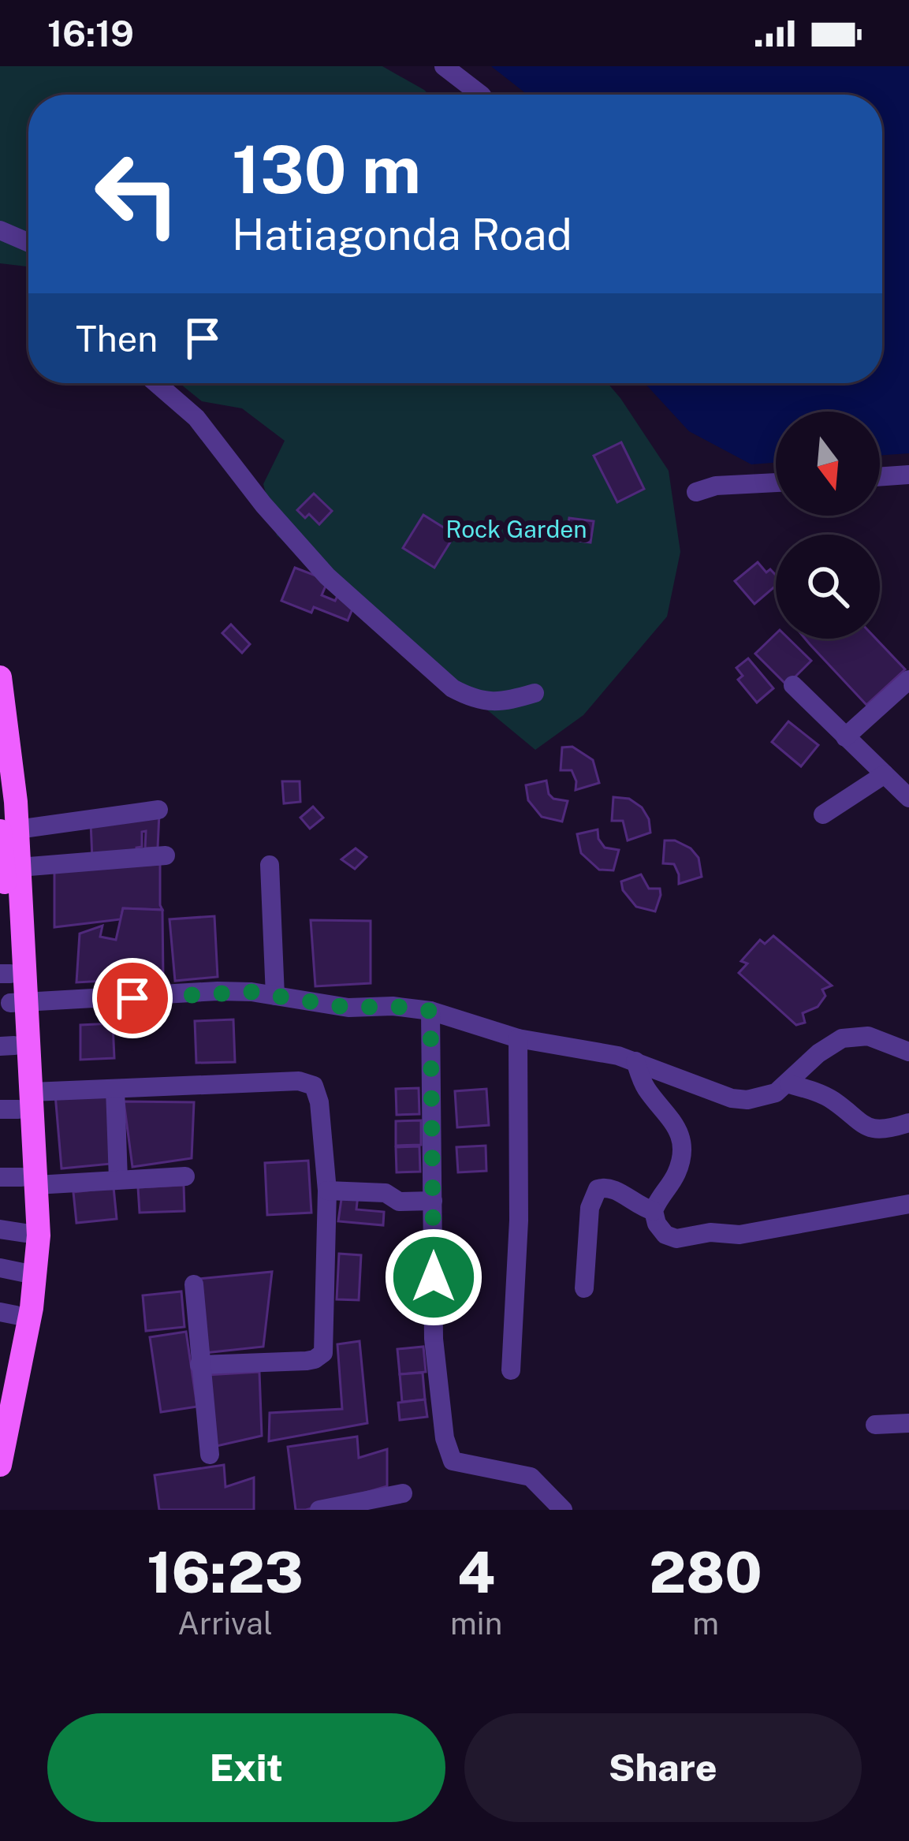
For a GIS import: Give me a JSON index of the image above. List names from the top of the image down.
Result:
{
  "parks": ["Rock Garden"],
  "north": "bottom",
  "page": {
    "status": "16:19",
    "turn": ["130 m", "Hatiagonda Road"],
    "then": "Then",
    "eta": [
      "16:23",
      "Arrival",
      "4",
      "min",
      "280",
      "m"
    ],
    "buttons": ["Exit", "Share"]
  }
}
